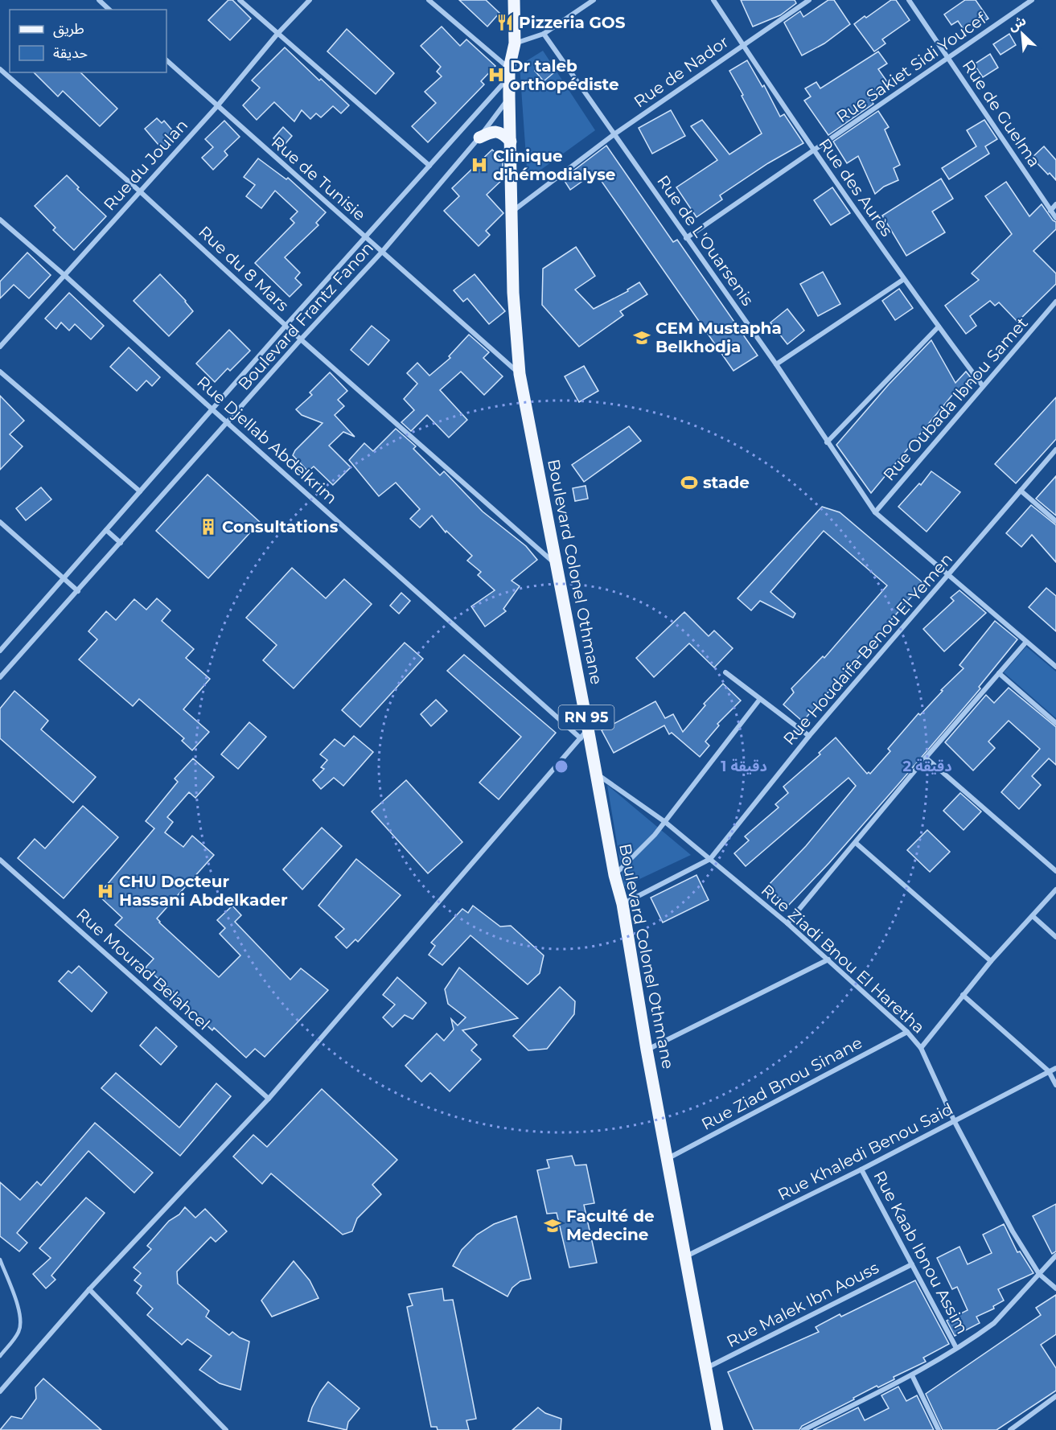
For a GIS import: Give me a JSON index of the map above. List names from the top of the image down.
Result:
{
  "streets": {
    "main road": ["Boulevard Colonel Othmane", "RN 95"],
    "street": [
      "Rue Sakiet Sidi Youcef",
      "Rue de Nador",
      "Rue de Guelma",
      "Rue du Joulan",
      "Rue de Tunisie",
      "Rue des Aurès",
      "Rue de L'Ouarsenis",
      "Rue du 8 Mars",
      "Boulevard Frantz Fanon",
      "Rue Oubada Ibnou Samet",
      "Rue Djellab Abdelkrim",
      "Rue Houdaifa Benou El Yemen",
      "Rue Ziadi Bnou El Haretha",
      "Rue Mourad Belahcel",
      "Rue Ziad Bnou Sinane",
      "Rue Khaledi Benou Said",
      "Rue Kaab Ibnou Assim",
      "Rue Malek Ibn Aouss"
    ]
  },
  "crossings": [
    ["Rue Sakiet Sidi Youcef", "Rue de Guelma"],
    ["Rue Sakiet Sidi Youcef", "Rue des Aurès"],
    ["Rue Sakiet Sidi Youcef", "Rue de L'Ouarsenis"],
    ["Rue de Nador", "Rue des Aurès"],
    ["Rue de Nador", "Rue de L'Ouarsenis"],
    ["Rue de Nador", "Boulevard Colonel Othmane"],
    ["Rue du Joulan", "Rue de Tunisie"],
    ["Rue du Joulan", "Rue du 8 Mars"],
    ["Rue du Joulan", "Rue Djellab Abdelkrim"],
    ["Rue de Tunisie", "Boulevard Frantz Fanon"],
    ["Rue de Tunisie", "Boulevard Colonel Othmane"],
    ["Rue des Aurès", "Rue Oubada Ibnou Samet"],
    ["Rue de L'Ouarsenis", "Rue Oubada Ibnou Samet"],
    ["Rue de L'Ouarsenis", "Rue Houdaifa Benou El Yemen"],
    ["Rue du 8 Mars", "Boulevard Frantz Fanon"],
    ["Rue du 8 Mars", "Boulevard Colonel Othmane"],
    ["Boulevard Frantz Fanon", "Rue Djellab Abdelkrim"],
    ["Boulevard Frantz Fanon", "Boulevard Colonel Othmane"],
    ["Rue Djellab Abdelkrim", "Boulevard Colonel Othmane"],
    ["Boulevard Colonel Othmane", "Rue Houdaifa Benou El Yemen"],
    ["Boulevard Colonel Othmane", "Rue Ziadi Bnou El Haretha"],
    ["Boulevard Colonel Othmane", "Rue Ziad Bnou Sinane"],
    ["Boulevard Colonel Othmane", "Rue Khaledi Benou Said"],
    ["Boulevard Colonel Othmane", "Rue Malek Ibn Aouss"],
    ["Rue Houdaifa Benou El Yemen", "Rue Ziadi Bnou El Haretha"],
    ["Rue Ziadi Bnou El Haretha", "Rue Ziad Bnou Sinane"],
    ["Rue Ziadi Bnou El Haretha", "Rue Khaledi Benou Said"],
    ["Rue Khaledi Benou Said", "Rue Kaab Ibnou Assim"],
    ["Rue Kaab Ibnou Assim", "Rue Malek Ibn Aouss"]
  ],
  "places": {
    "restaurant": ["Pizzeria GOS"],
    "hospital": ["Dr taleb orthopédiste", "Clinique d'hémodialyse", "CHU Docteur Hassani Abdelkader"],
    "school or university": ["CEM Mustapha Belkhodja", "Faculté de Medecine"],
    "sports": ["stade"],
    "building": ["Consultations"]
  },
  "legend": ["طريق", "حديقة"],
  "north": "top left",
  "rings": ["1 دقيقة", "2 دقيقة"]
}
